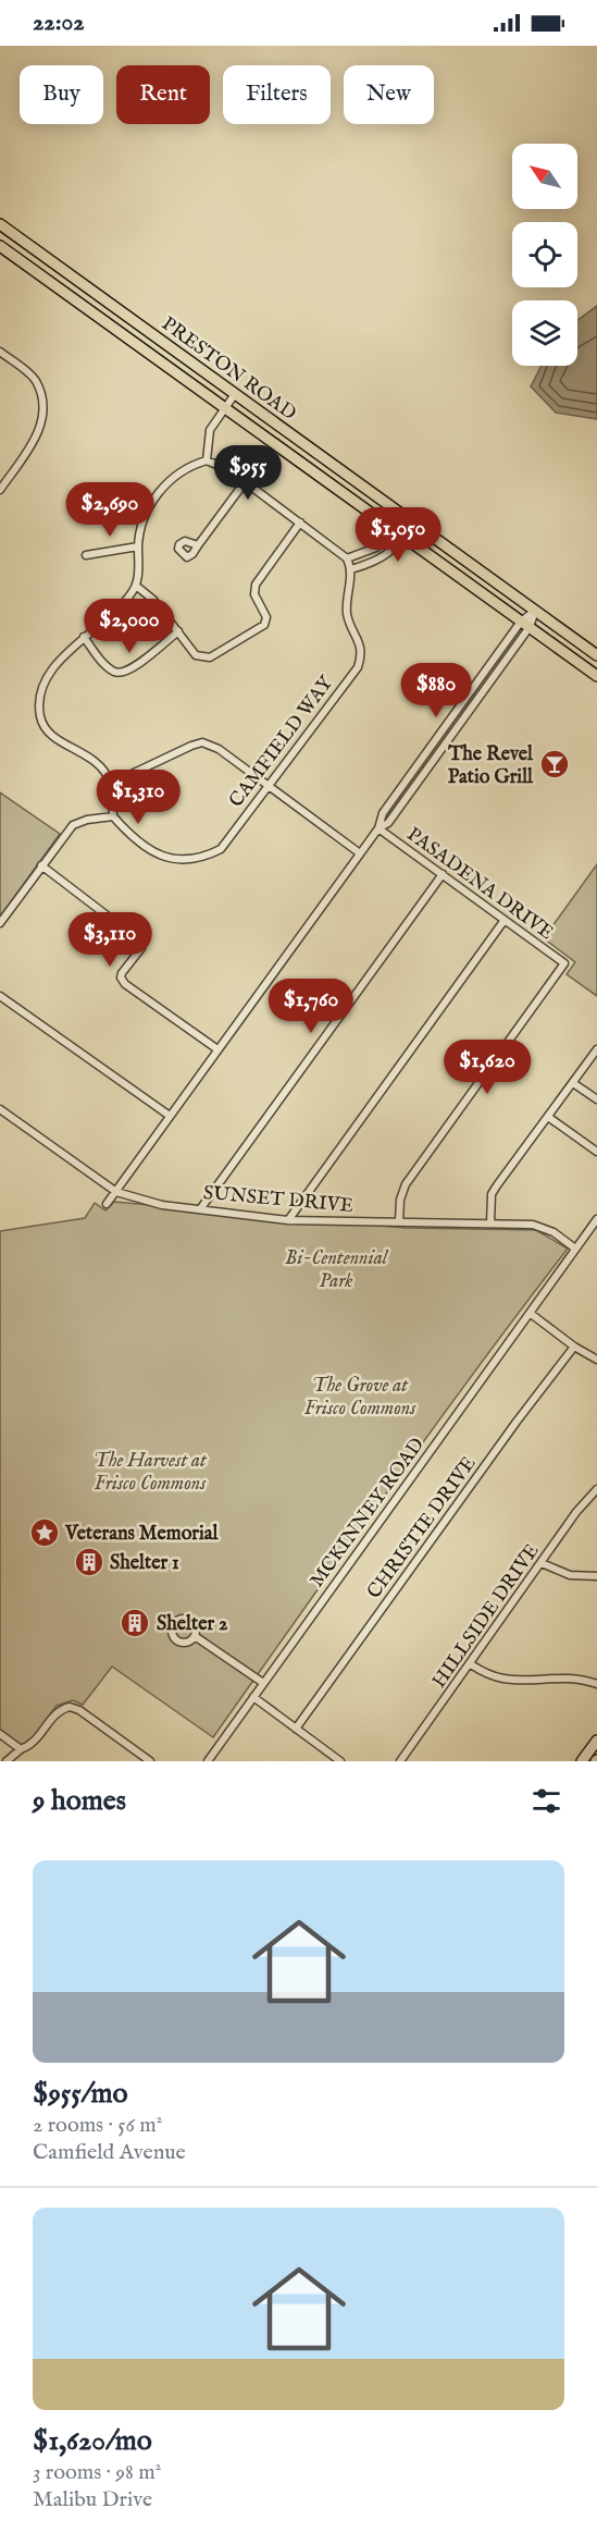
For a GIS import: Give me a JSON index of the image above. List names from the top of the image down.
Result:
{
  "streets": {
    "main road": ["PRESTON ROAD"],
    "street": [
      "CAMFIELD WAY",
      "PASADENA DRIVE",
      "SUNSET DRIVE",
      "MCKINNEY ROAD",
      "CHRISTIE DRIVE",
      "HILLSIDE DRIVE"
    ]
  },
  "crossings": [
    ["PASADENA DRIVE", "SUNSET DRIVE"],
    ["SUNSET DRIVE", "MCKINNEY ROAD"]
  ],
  "parks": ["Bi-Centennial Park", "The Grove at Frisco Commons", "The Harvest at Frisco Commons"],
  "places": {
    "bar": ["The Revel Patio Grill"],
    "place": ["Veterans Memorial"],
    "building": ["Shelter 1", "Shelter 2"]
  },
  "north": "top left",
  "page": {
    "status": "22:02",
    "chip": [
      "Buy",
      "Rent",
      "Filters",
      "New"
    ],
    "price": [
      "$955",
      "$2,690",
      "$1,050",
      "$2,000",
      "$880",
      "$1,310",
      "$3,110",
      "$1,760",
      "$1,620"
    ],
    "heading": "9 homes",
    "list": [
      {
        "name": "$955/mo",
        "note": "2 rooms · 56 m² · Camfield Avenue"
      },
      {
        "name": "$1,620/mo",
        "note": "3 rooms · 98 m² · Malibu Drive"
      }
    ]
  }
}
